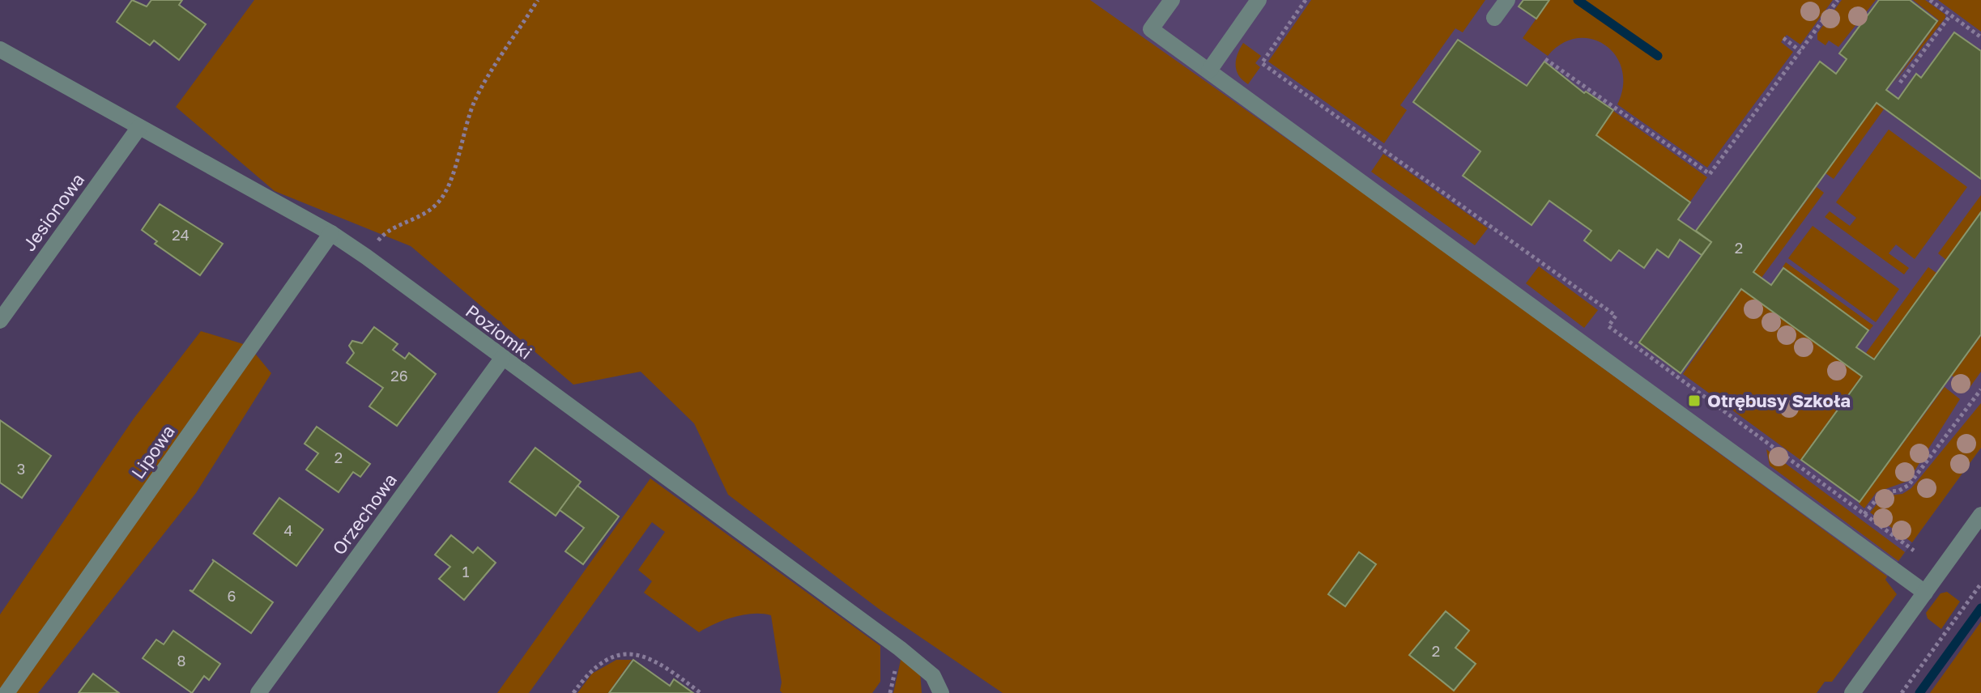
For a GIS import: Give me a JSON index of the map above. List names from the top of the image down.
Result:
{
  "streets": {
    "street": [
      "Jesionowa",
      "Poziomki",
      "Lipowa",
      "Orzechowa"
    ]
  },
  "crossings": [
    ["Jesionowa", "Poziomki"],
    ["Poziomki", "Lipowa"],
    ["Poziomki", "Orzechowa"]
  ],
  "places": {
    "transit": ["Otrębusy Szkoła"]
  },
  "house_numbers": [
    "24",
    "2",
    "26",
    "2",
    "3",
    "4",
    "1",
    "6",
    "2",
    "8"
  ]
}
